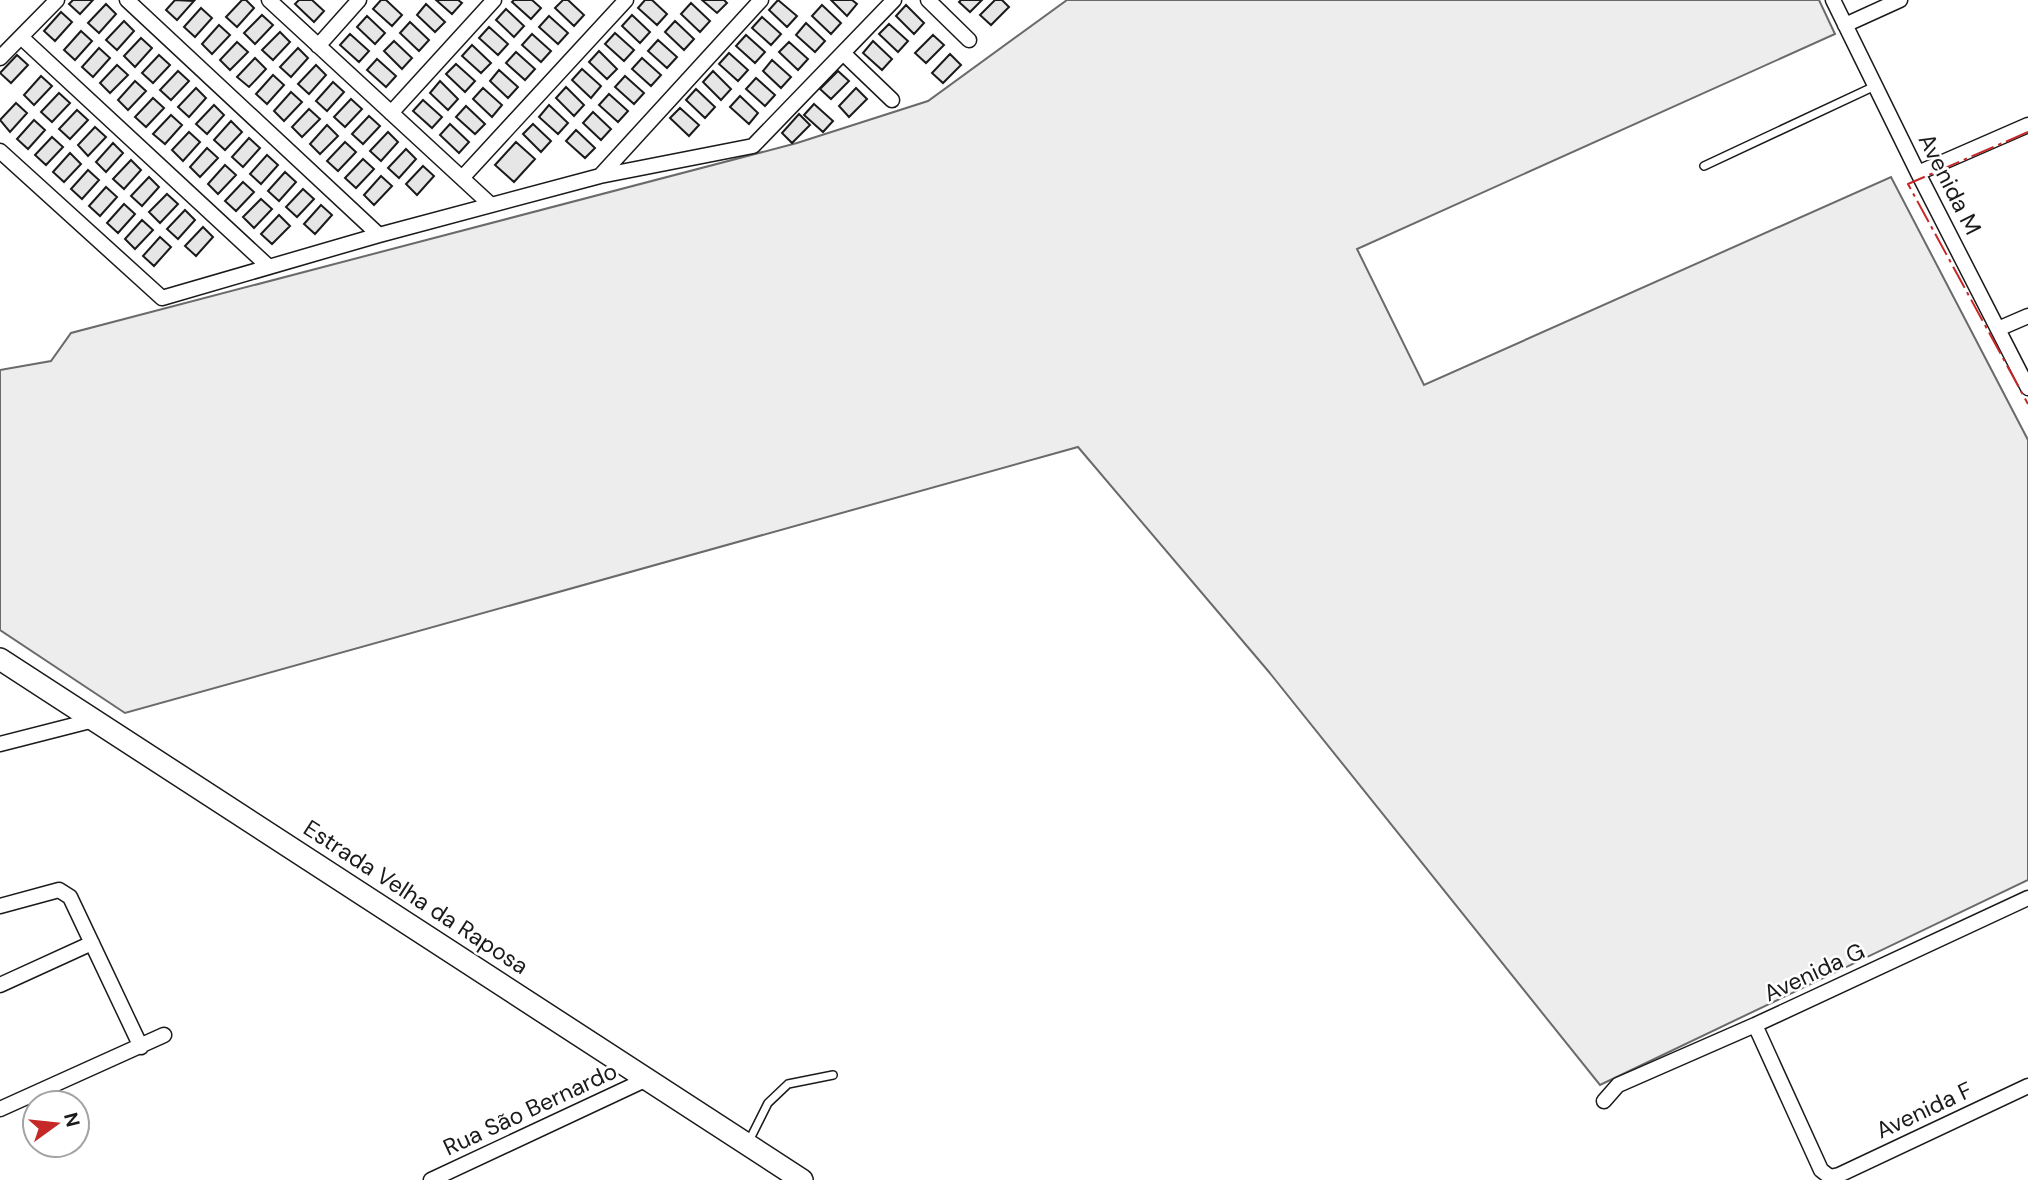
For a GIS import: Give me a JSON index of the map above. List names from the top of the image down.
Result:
{
  "streets": {
    "street": [
      "Avenida M",
      "Estrada Velha da Raposa",
      "Avenida G",
      "Rua São Bernardo",
      "Avenida F"
    ]
  },
  "crossings": [
    ["Estrada Velha da Raposa", "Rua São Bernardo"],
    ["Avenida G", "Avenida F"]
  ],
  "north": "right"
}
